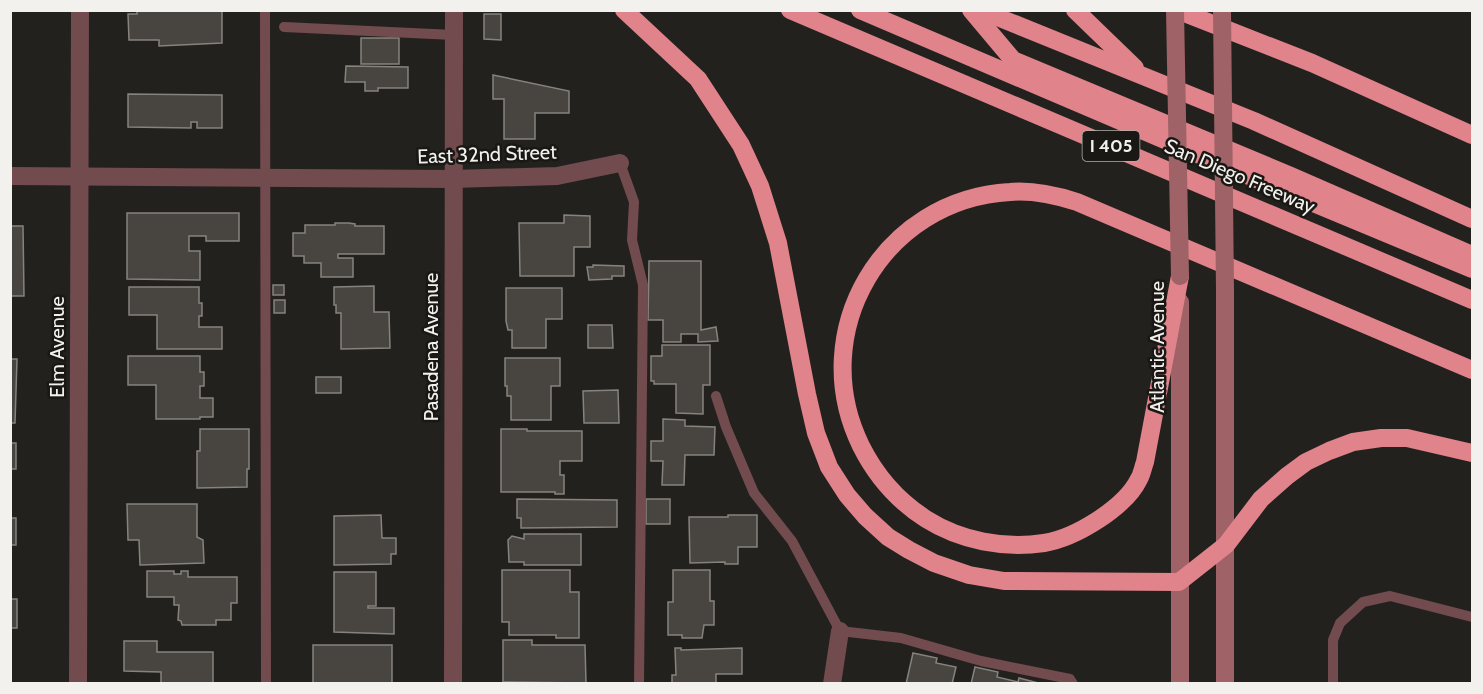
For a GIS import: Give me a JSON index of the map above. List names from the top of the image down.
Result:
{
  "streets": {
    "highway": ["I 405", "San Diego Freeway"],
    "main road": ["Atlantic Avenue"],
    "street": ["East 32nd Street", "Elm Avenue", "Pasadena Avenue"]
  },
  "crossings": [
    ["East 32nd Street", "Elm Avenue"],
    ["East 32nd Street", "Pasadena Avenue"]
  ]
}
